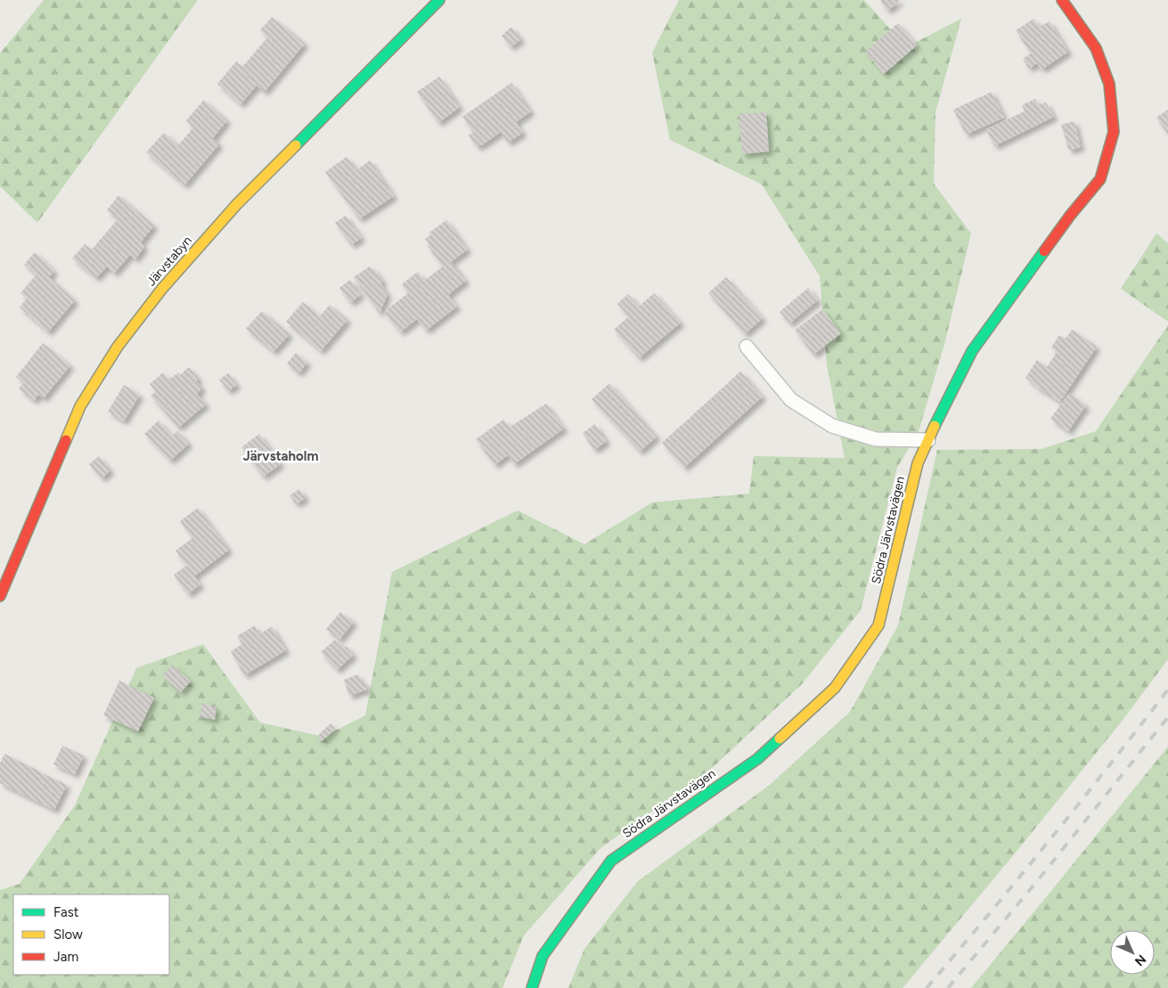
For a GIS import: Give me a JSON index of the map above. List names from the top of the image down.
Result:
{
  "streets": {
    "street": ["Järvstabyn", "Södra Järvstavägen"]
  },
  "districts": ["Järvstaholm"],
  "legend": ["Fast", "Slow", "Jam"],
  "north": "bottom right"
}
